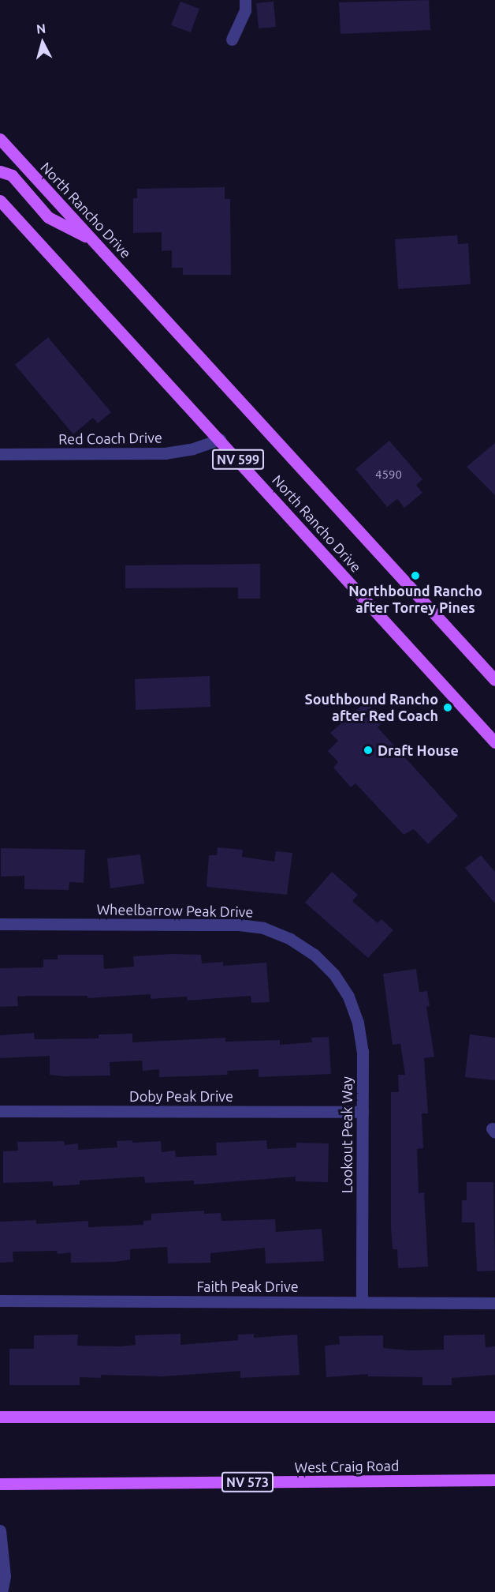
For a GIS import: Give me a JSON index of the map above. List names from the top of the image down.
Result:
{
  "streets": {
    "main road": [
      "North Rancho Drive",
      "NV 599",
      "West Craig Road",
      "NV 573"
    ],
    "street": [
      "Red Coach Drive",
      "Wheelbarrow Peak Drive",
      "Doby Peak Drive",
      "Lookout Peak Way",
      "Faith Peak Drive"
    ]
  },
  "crossings": [
    ["North Rancho Drive", "Red Coach Drive"],
    ["Wheelbarrow Peak Drive", "Lookout Peak Way"],
    ["Doby Peak Drive", "Lookout Peak Way"],
    ["Lookout Peak Way", "Faith Peak Drive"]
  ],
  "places": ["Northbound Rancho after Torrey Pines", "Southbound Rancho after Red Coach", "Draft House"],
  "house_numbers": ["4590"],
  "north": "top"
}
